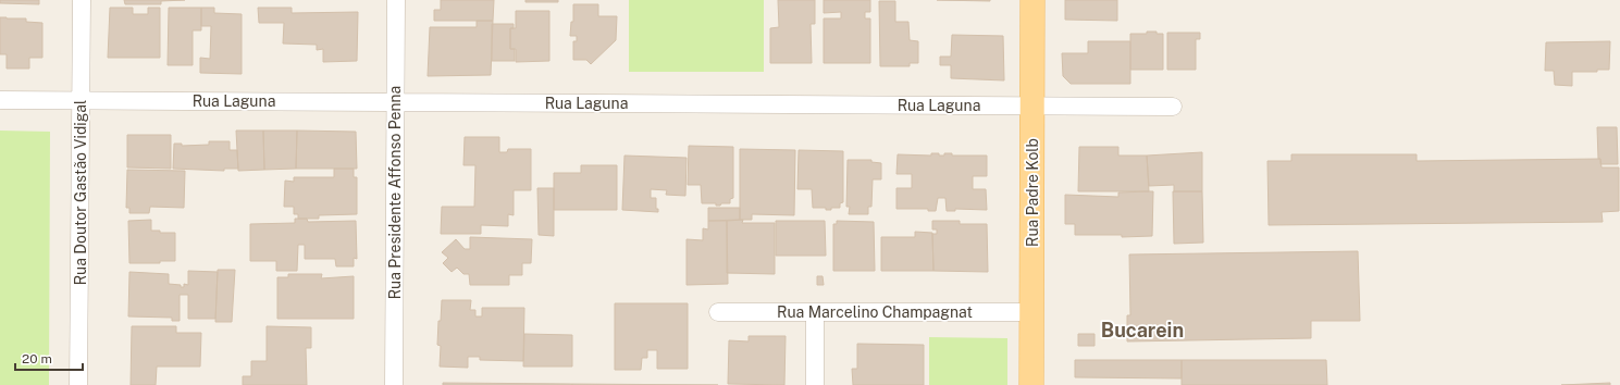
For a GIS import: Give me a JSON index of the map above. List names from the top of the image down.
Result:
{
  "streets": {
    "main road": ["Rua Padre Kolb"],
    "street": [
      "Rua Laguna",
      "Rua Doutor Gastão Vidigal",
      "Rua Presidente Affonso Penna",
      "Rua Marcelino Champagnat"
    ]
  },
  "crossings": [
    ["Rua Laguna", "Rua Doutor Gastão Vidigal"],
    ["Rua Laguna", "Rua Presidente Affonso Penna"],
    ["Rua Laguna", "Rua Padre Kolb"],
    ["Rua Padre Kolb", "Rua Marcelino Champagnat"]
  ],
  "districts": ["Bucarein"],
  "scale_bar": "20 m"
}
